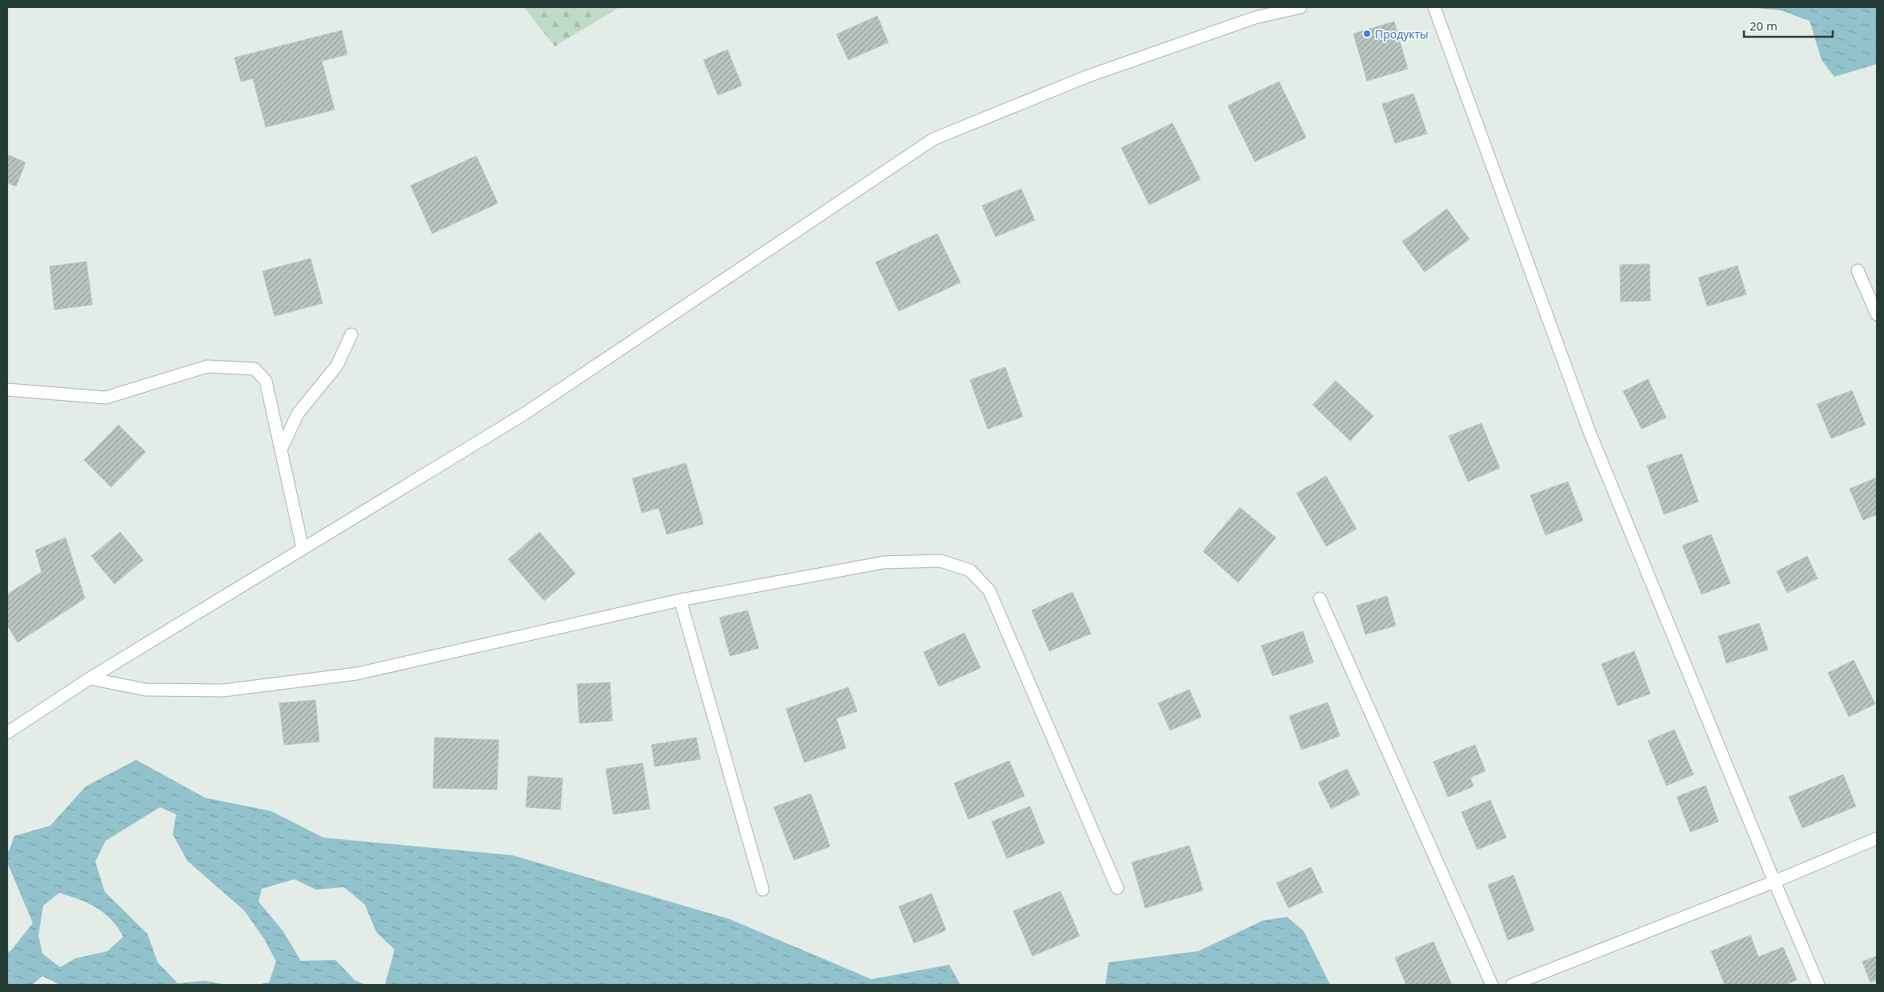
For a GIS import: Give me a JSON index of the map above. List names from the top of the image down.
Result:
{
  "places": ["Продукты"],
  "scale_bar": "20 m"
}
